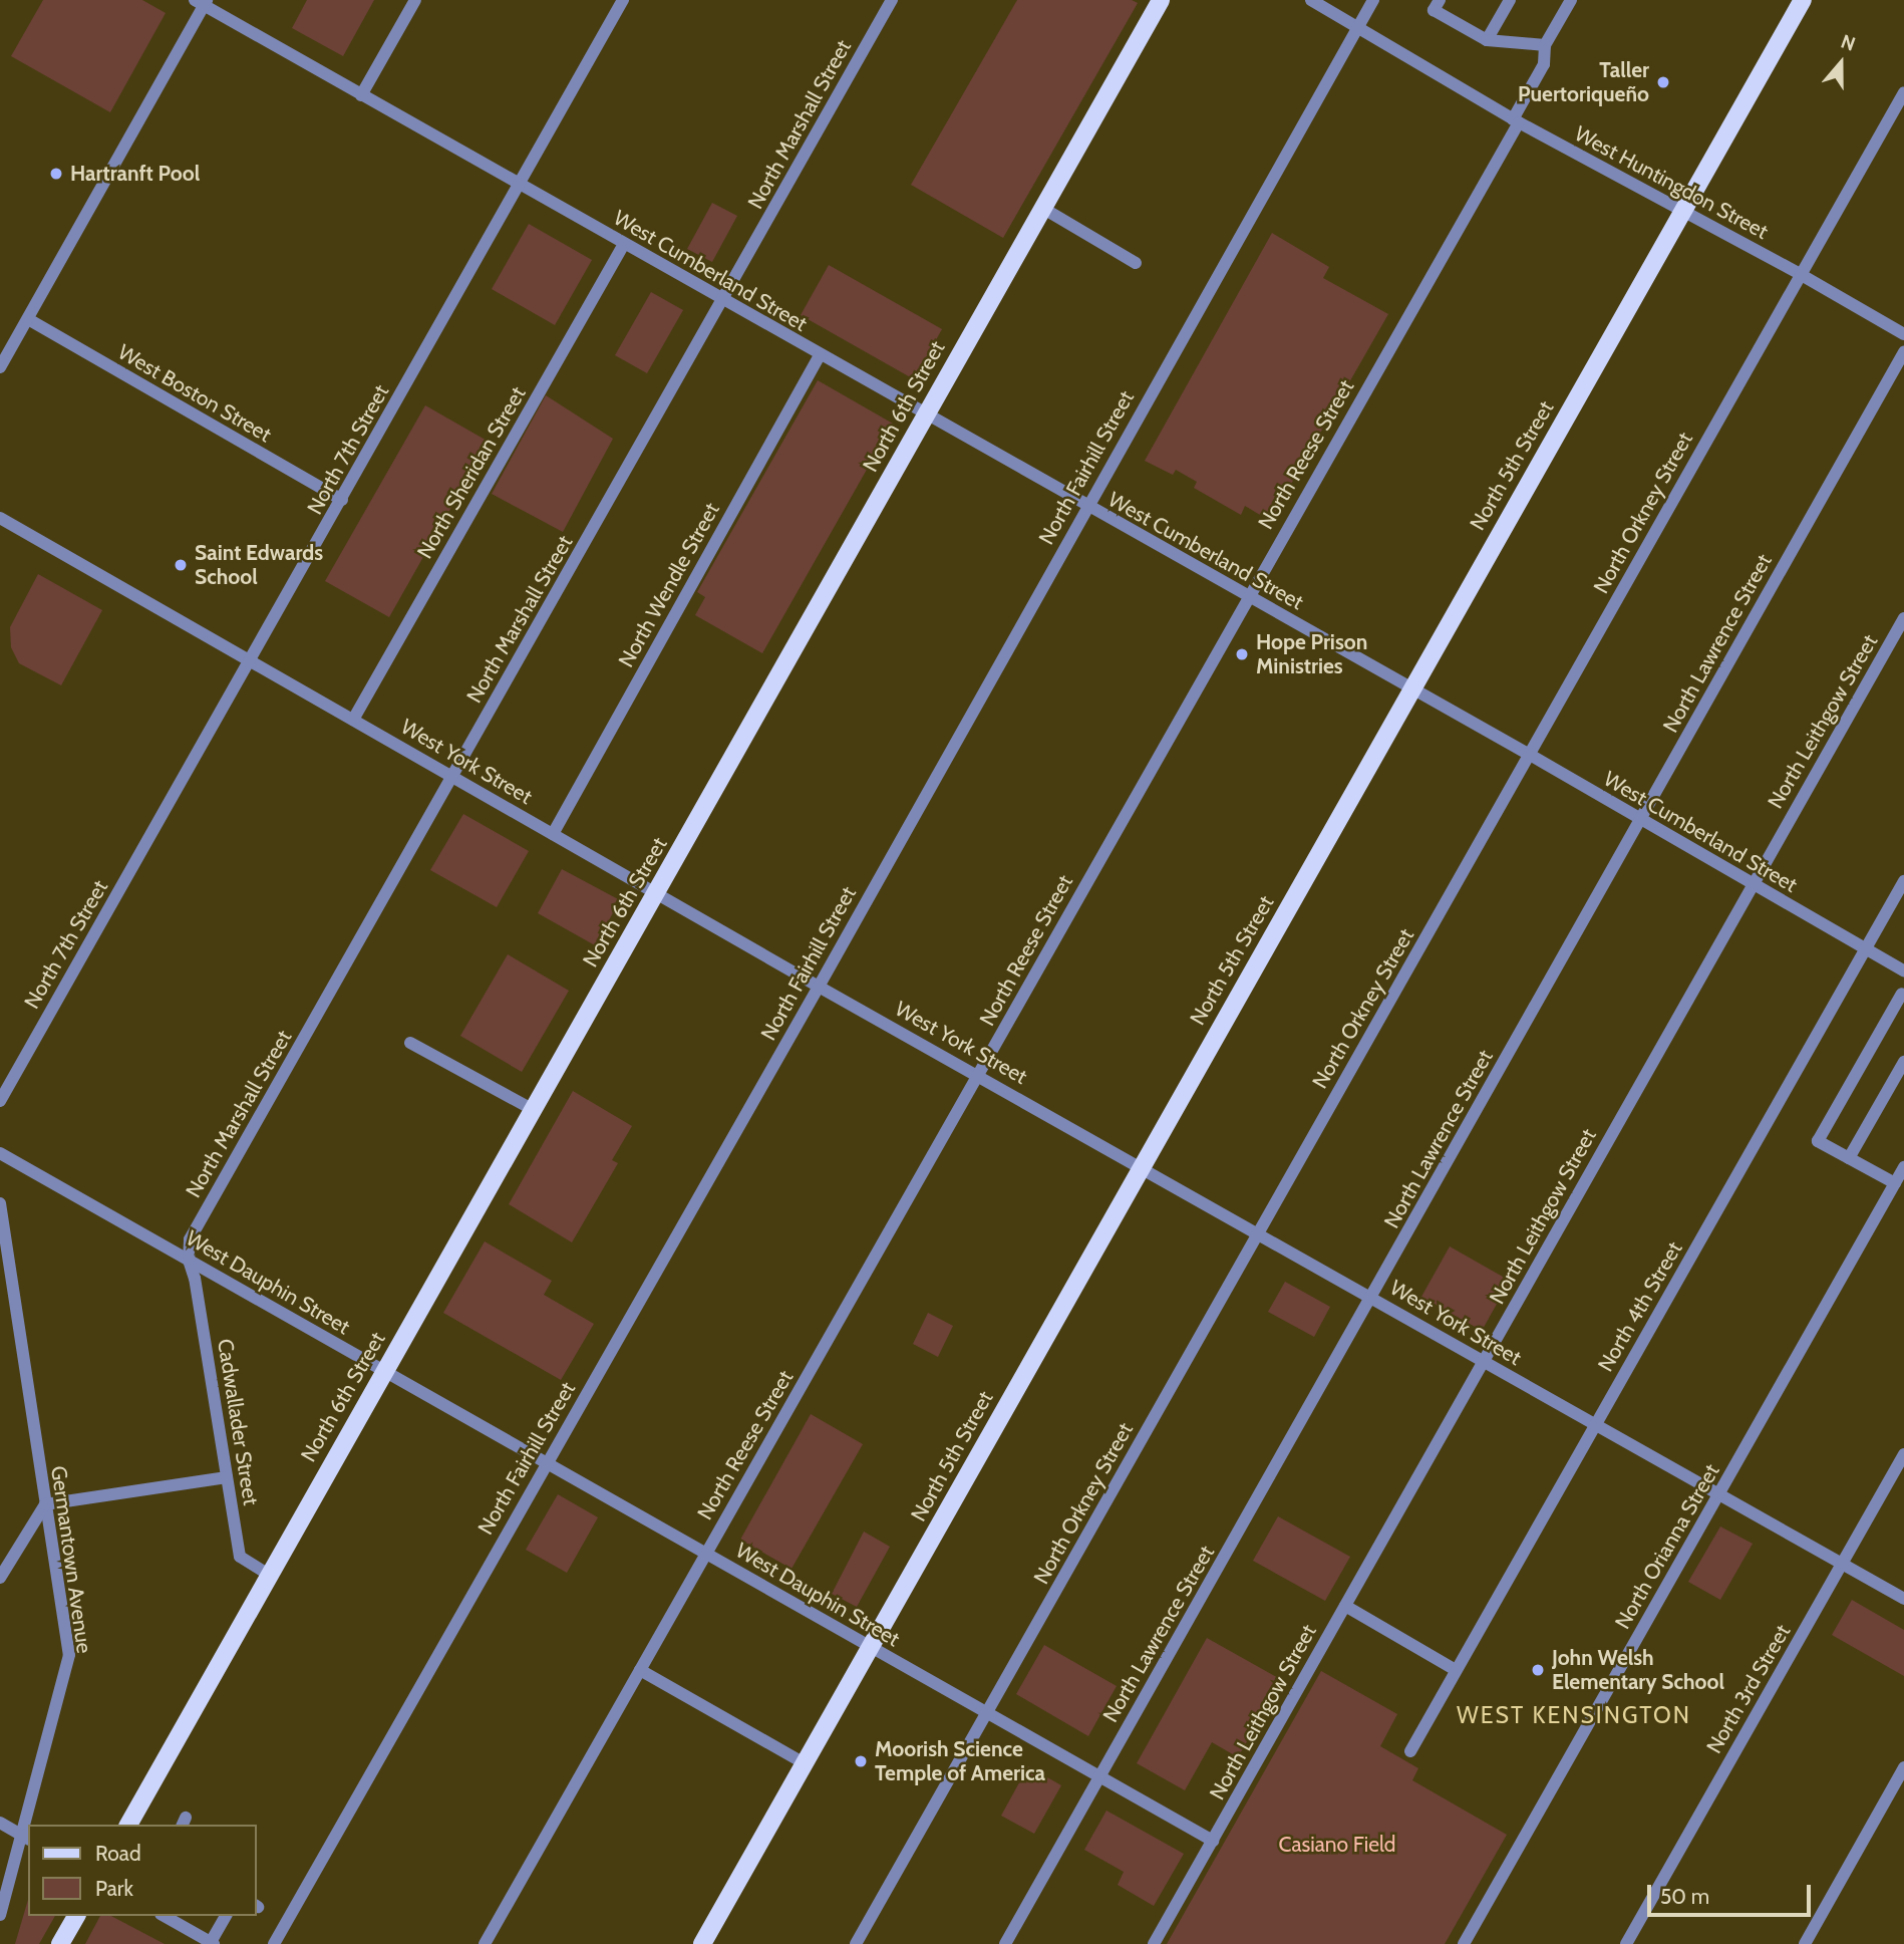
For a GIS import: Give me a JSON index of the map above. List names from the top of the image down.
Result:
{
  "streets": {
    "main road": ["North 6th Street", "North 5th Street"],
    "street": [
      "North Marshall Street",
      "West Huntingdon Street",
      "West Cumberland Street",
      "West Boston Street",
      "North 7th Street",
      "North Reese Street",
      "North Fairhill Street",
      "North Sheridan Street",
      "North Orkney Street",
      "North Wendle Street",
      "North Lawrence Street",
      "North Leithgow Street",
      "West York Street",
      "West Dauphin Street",
      "North 4th Street",
      "Cadwallader Street",
      "North Orianna Street",
      "Germantown Avenue",
      "North 3rd Street"
    ]
  },
  "crossings": [
    ["North Marshall Street", "West Cumberland Street"],
    ["North Marshall Street", "West York Street"],
    ["North Marshall Street", "West Dauphin Street"],
    ["North Marshall Street", "Cadwallader Street"],
    ["West Huntingdon Street", "North Reese Street"],
    ["West Huntingdon Street", "North 5th Street"],
    ["West Huntingdon Street", "North Fairhill Street"],
    ["West Huntingdon Street", "North Orkney Street"],
    ["West Cumberland Street", "North 6th Street"],
    ["West Cumberland Street", "North 7th Street"],
    ["West Cumberland Street", "North Reese Street"],
    ["West Cumberland Street", "North 5th Street"],
    ["West Cumberland Street", "North Fairhill Street"],
    ["West Cumberland Street", "North Sheridan Street"],
    ["West Cumberland Street", "North Orkney Street"],
    ["West Cumberland Street", "North Wendle Street"],
    ["West Cumberland Street", "North Lawrence Street"],
    ["West Cumberland Street", "North Leithgow Street"],
    ["West Cumberland Street", "North 4th Street"],
    ["West Boston Street", "North 7th Street"],
    ["North 6th Street", "West York Street"],
    ["North 6th Street", "West Dauphin Street"],
    ["North 6th Street", "Cadwallader Street"],
    ["North 7th Street", "West York Street"],
    ["North Reese Street", "West York Street"],
    ["North Reese Street", "West Dauphin Street"],
    ["North 5th Street", "West York Street"],
    ["North 5th Street", "West Dauphin Street"],
    ["North Fairhill Street", "West York Street"],
    ["North Fairhill Street", "West Dauphin Street"],
    ["North Sheridan Street", "West York Street"],
    ["North Orkney Street", "West York Street"],
    ["North Orkney Street", "West Dauphin Street"],
    ["North Wendle Street", "West York Street"],
    ["North Lawrence Street", "West York Street"],
    ["North Lawrence Street", "West Dauphin Street"],
    ["North Leithgow Street", "West York Street"],
    ["North Leithgow Street", "West Dauphin Street"],
    ["West York Street", "North 4th Street"],
    ["West York Street", "North Orianna Street"],
    ["West York Street", "North 3rd Street"],
    ["West Dauphin Street", "Cadwallader Street"]
  ],
  "districts": ["WEST KENSINGTON"],
  "parks": ["Casiano Field"],
  "places": [
    "Taller Puertoriqueño",
    "Hartranft Pool",
    "Saint Edwards School",
    "Hope Prison Ministries",
    "John Welsh Elementary School",
    "Moorish Science Temple of America"
  ],
  "legend": ["Road", "Park"],
  "scale_bar": "50 m",
  "north": "top"
}
